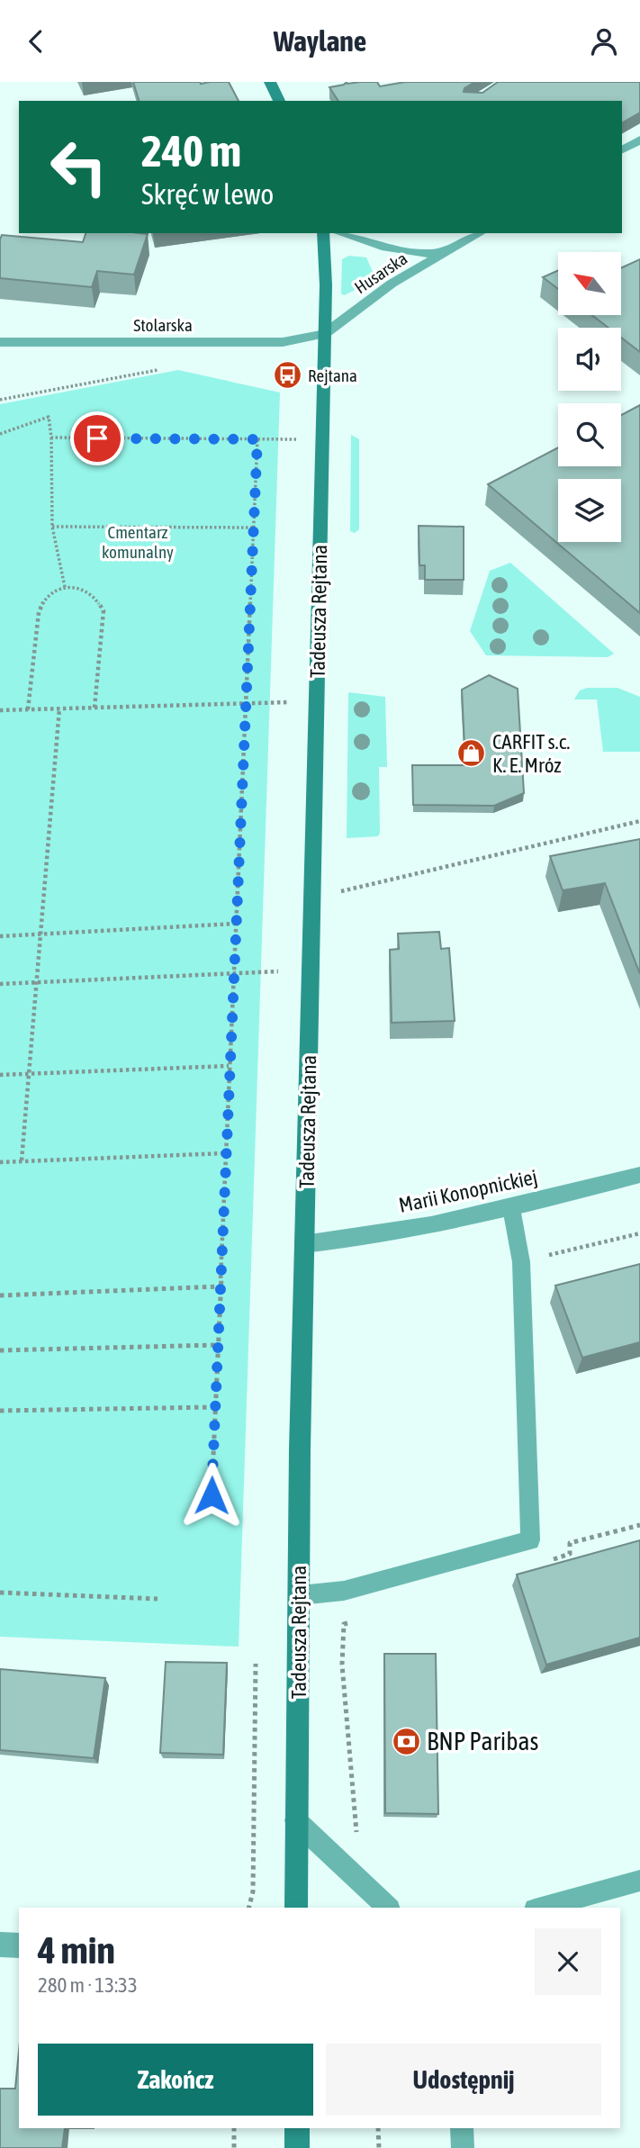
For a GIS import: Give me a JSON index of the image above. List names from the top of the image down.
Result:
{
  "streets": {
    "street": [
      "Husarska",
      "Stolarska",
      "Tadeusza Rejtana",
      "Marii Konopnickiej"
    ]
  },
  "crossings": [
    ["Husarska", "Stolarska"],
    ["Husarska", "Tadeusza Rejtana"],
    ["Stolarska", "Tadeusza Rejtana"],
    ["Tadeusza Rejtana", "Marii Konopnickiej"]
  ],
  "parks": ["Cmentarz komunalny"],
  "places": {
    "bus stop": ["Rejtana"],
    "shop": ["CARFIT s.c. K. E. Mróz"],
    "bank": ["BNP Paribas"]
  },
  "north": "top left",
  "page": {
    "header": "Waylane",
    "turn": ["240 m", "Skręć w lewo"],
    "heading": ["4 min", "280 m · 13:33"],
    "buttons": ["Zakończ", "Udostępnij"]
  }
}
